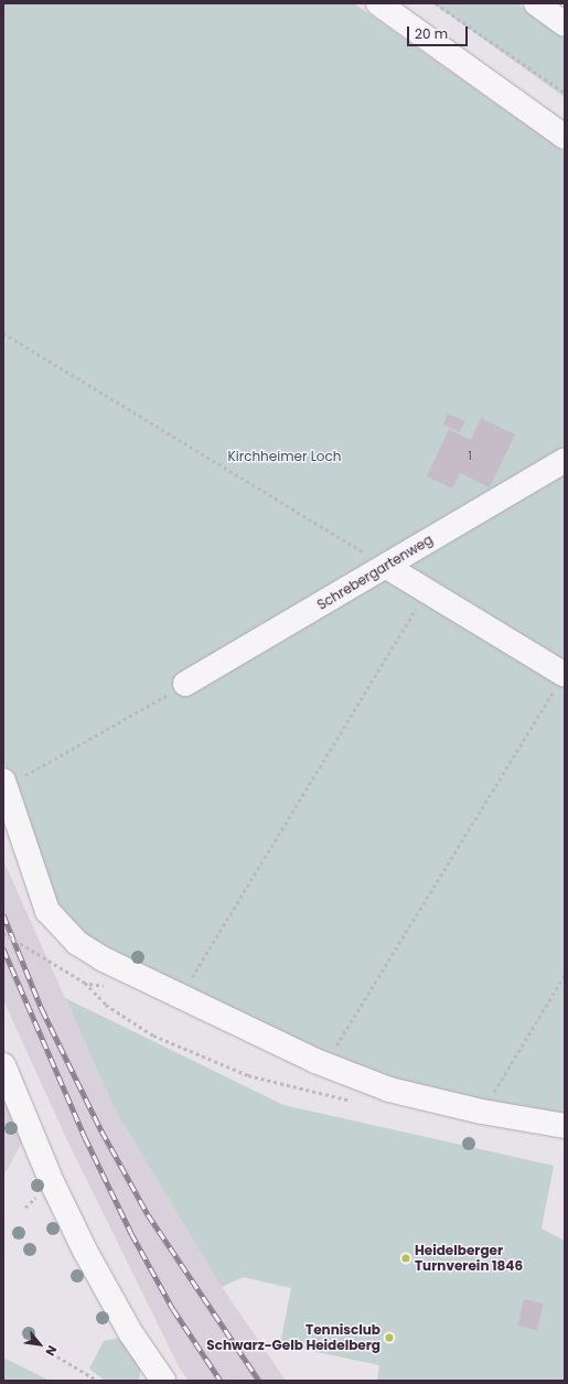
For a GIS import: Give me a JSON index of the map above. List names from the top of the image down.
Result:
{
  "streets": {
    "street": ["Schrebergartenweg"]
  },
  "parks": ["Kirchheimer Loch"],
  "places": ["Heidelberger Turnverein 1846", "Tennisclub Schwarz-Gelb Heidelberg"],
  "house_numbers": ["1"],
  "scale_bar": "20 m",
  "north": "bottom right"
}
